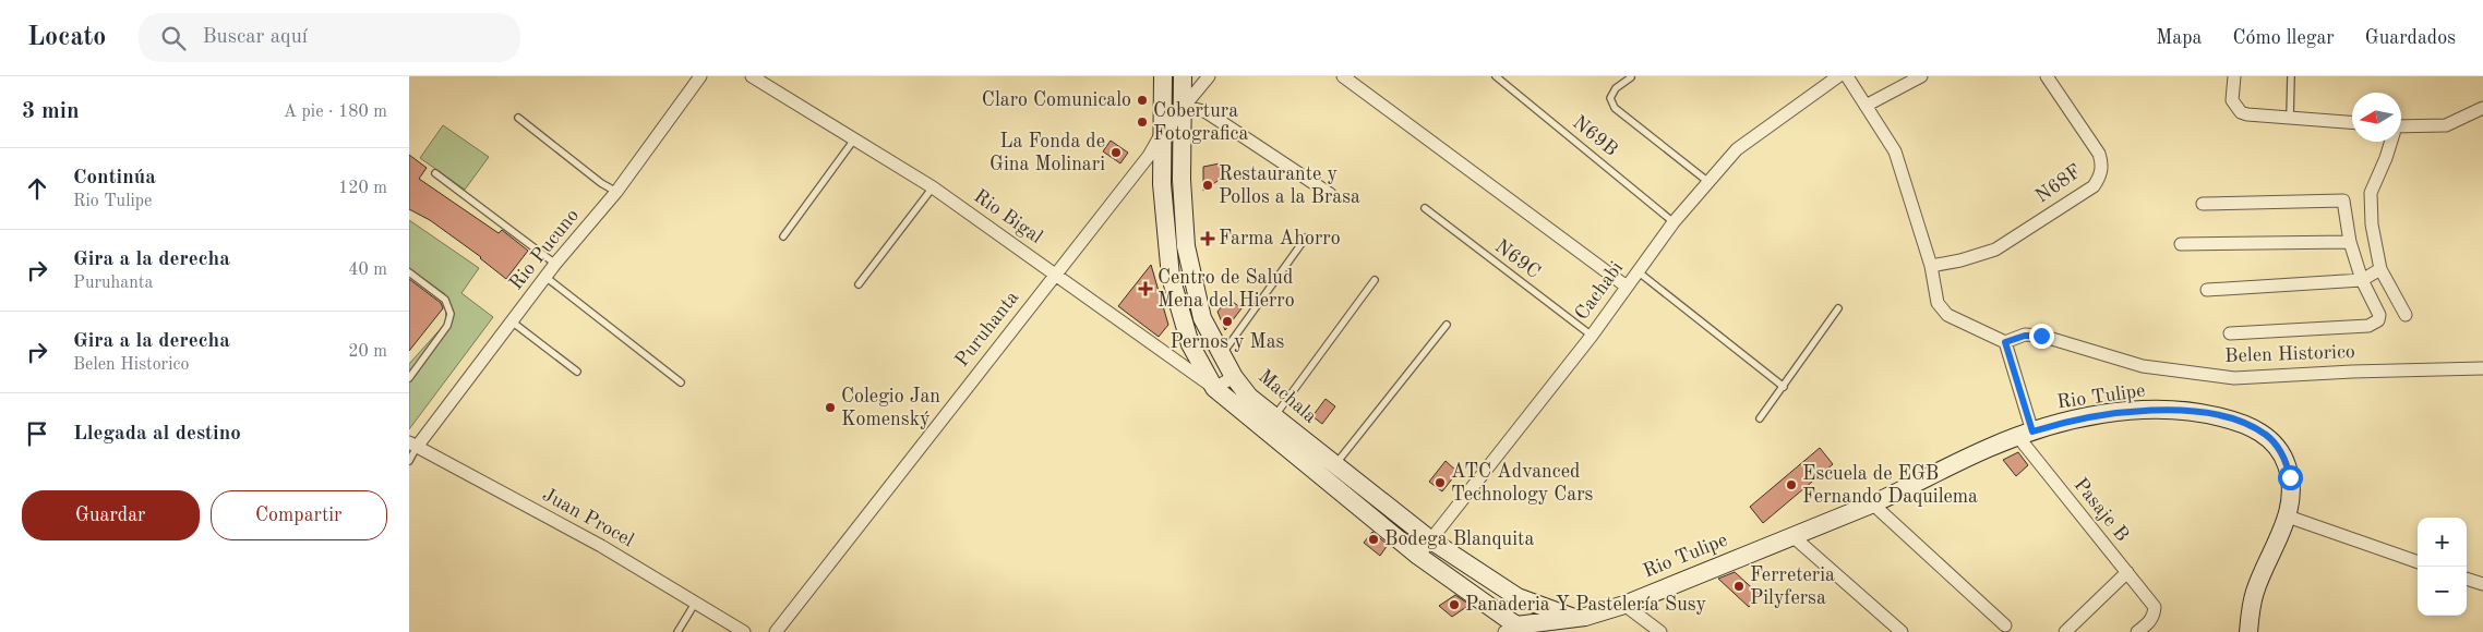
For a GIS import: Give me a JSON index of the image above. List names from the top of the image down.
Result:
{
  "streets": {
    "main road": ["Machala", "Rio Tulipe"],
    "street": [
      "N68F",
      "Rio Bigal",
      "Rio Pucuno",
      "Cachabi",
      "Puruhanta",
      "Belen Historico",
      "Pasaje B",
      "Juan Procel"
    ],
    "lane": ["N69B", "N69C"]
  },
  "crossings": [
    ["N69B", "Cachabi"],
    ["Rio Bigal", "Puruhanta"],
    ["Rio Bigal", "Machala"],
    ["Rio Pucuno", "Juan Procel"],
    ["N69C", "Cachabi"],
    ["Cachabi", "Machala"],
    ["Puruhanta", "Machala"],
    ["Machala", "Rio Tulipe"],
    ["Rio Tulipe", "Pasaje B"]
  ],
  "places": {
    "other": [
      "Claro Comunicalo",
      "Cobertura Fotografica",
      "La Fonda de Gina Molinari",
      "Restaurante y Pollos a la Brasa",
      "Pernos y Mas",
      "Colegio Jan Komenský",
      "ATC Advanced Technology Cars",
      "Escuela de EGB Fernando Daquilema",
      "Bodega Blanquita",
      "Ferreteria Pilyfersa",
      "Panaderia Y Pastelería Susy"
    ],
    "health": ["Farma Ahorro", "Centro de Salud Mena del Hierro"]
  },
  "north": "left",
  "page": {
    "header": "Locato",
    "search": "Buscar aquí",
    "nav": ["Mapa", "Cómo llegar", "Guardados"],
    "heading": ["3 min", "A pie · 180 m"],
    "list": [
      ["Continúa", "Rio Tulipe", "120 m"],
      ["Gira a la derecha", "Puruhanta", "40 m"],
      ["Gira a la derecha", "Belen Historico", "20 m"],
      "Llegada al destino"
    ],
    "buttons": ["Guardar", "Compartir"],
    "map_buttons": ["+", "−"]
  }
}
